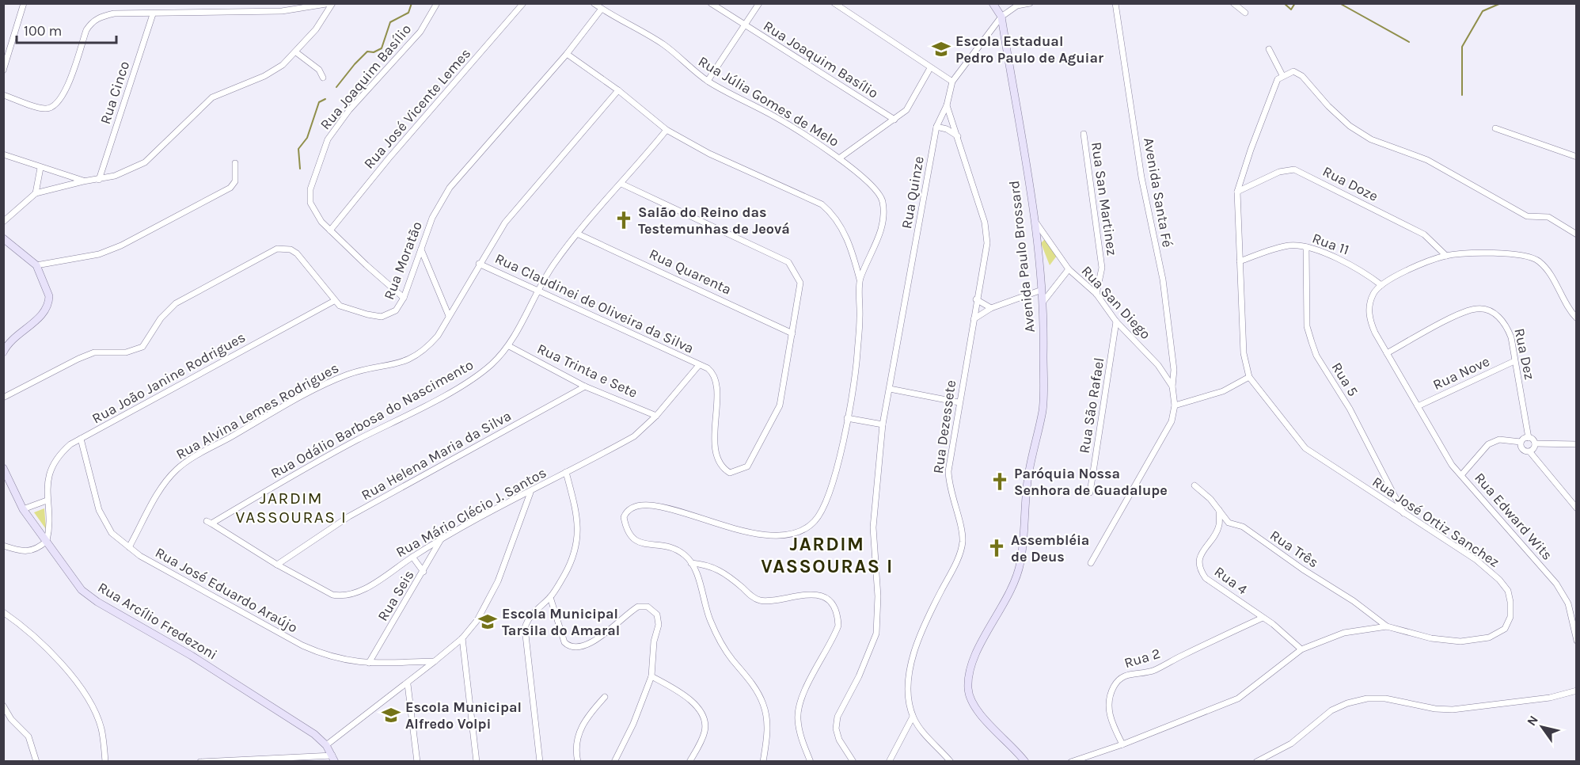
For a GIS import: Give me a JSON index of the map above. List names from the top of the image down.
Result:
{
  "streets": {
    "main road": ["Avenida Paulo Brossard", "Rua Arcílio Fredezoni"],
    "street": [
      "Rua Joaquim Basílio",
      "Rua Cinco",
      "Rua Júlia Gomes de Melo",
      "Rua José Vicente Lemes",
      "Rua Doze",
      "Rua Quinze",
      "Avenida Santa Fé",
      "Rua San Martinez",
      "Rua 11",
      "Rua Moratão",
      "Rua Quarenta",
      "Rua San Diego",
      "Rua Claudinei de Oliveira da Silva",
      "Rua Dez",
      "Rua Trinta e Sete",
      "Rua Nove",
      "Rua João Janine Rodrigues",
      "Rua 5",
      "Rua São Rafael",
      "Rua Alvina Lemes Rodrigues",
      "Rua Odálio Barbosa do Nascimento",
      "Rua Dezessete",
      "Rua Helena Maria da Silva",
      "Rua Mário Clécio J. Santos",
      "Rua Edward Wits",
      "Rua José Ortiz Sanchez",
      "Rua Três",
      "Rua 4",
      "Rua José Eduardo Araújo",
      "Rua Seis",
      "Rua 2"
    ]
  },
  "crossings": [
    ["Rua Joaquim Basílio", "Rua José Vicente Lemes"],
    ["Rua Joaquim Basílio", "Rua Moratão"],
    ["Rua Júlia Gomes de Melo", "Rua Moratão"],
    ["Rua Doze", "Rua José Ortiz Sanchez"],
    ["Rua Quinze", "Avenida Paulo Brossard"],
    ["Rua Quinze", "Rua Dezessete"],
    ["Avenida Santa Fé", "Rua San Diego"],
    ["Rua San Martinez", "Rua San Diego"],
    ["Rua 11", "Rua 5"],
    ["Rua 11", "Rua José Ortiz Sanchez"],
    ["Avenida Paulo Brossard", "Rua San Diego"],
    ["Rua Moratão", "Rua João Janine Rodrigues"],
    ["Rua Quarenta", "Rua Odálio Barbosa do Nascimento"],
    ["Rua San Diego", "Rua São Rafael"],
    ["Rua Claudinei de Oliveira da Silva", "Rua Alvina Lemes Rodrigues"],
    ["Rua Claudinei de Oliveira da Silva", "Rua Odálio Barbosa do Nascimento"],
    ["Rua Claudinei de Oliveira da Silva", "Rua Mário Clécio J. Santos"],
    ["Rua Dez", "Rua Nove"],
    ["Rua Dez", "Rua Edward Wits"],
    ["Rua Trinta e Sete", "Rua Odálio Barbosa do Nascimento"],
    ["Rua Trinta e Sete", "Rua Helena Maria da Silva"],
    ["Rua Trinta e Sete", "Rua Mário Clécio J. Santos"],
    ["Rua João Janine Rodrigues", "Rua José Eduardo Araújo"],
    ["Rua João Janine Rodrigues", "Rua Arcílio Fredezoni"],
    ["Rua 5", "Rua José Ortiz Sanchez"],
    ["Rua Alvina Lemes Rodrigues", "Rua José Eduardo Araújo"],
    ["Rua Odálio Barbosa do Nascimento", "Rua Mário Clécio J. Santos"],
    ["Rua Helena Maria da Silva", "Rua Mário Clécio J. Santos"],
    ["Rua Mário Clécio J. Santos", "Rua Seis"],
    ["Rua José Ortiz Sanchez", "Rua Três"],
    ["Rua José Ortiz Sanchez", "Rua 4"],
    ["Rua José Ortiz Sanchez", "Rua 2"],
    ["Rua Três", "Rua 4"],
    ["Rua 4", "Rua 2"],
    ["Rua José Eduardo Araújo", "Rua Seis"]
  ],
  "districts": ["JARDIM VASSOURAS I", "JARDIM VASSOURAS I"],
  "places": {
    "school or university": ["Escola Estadual Pedro Paulo de Aguiar", "Escola Municipal Tarsila do Amaral", "Escola Municipal Alfredo Volpi"],
    "church": ["Salão do Reino das Testemunhas de Jeová", "Paróquia Nossa Senhora de Guadalupe", "Assembléia de Deus"]
  },
  "scale_bar": "100 m",
  "north": "top left"
}
